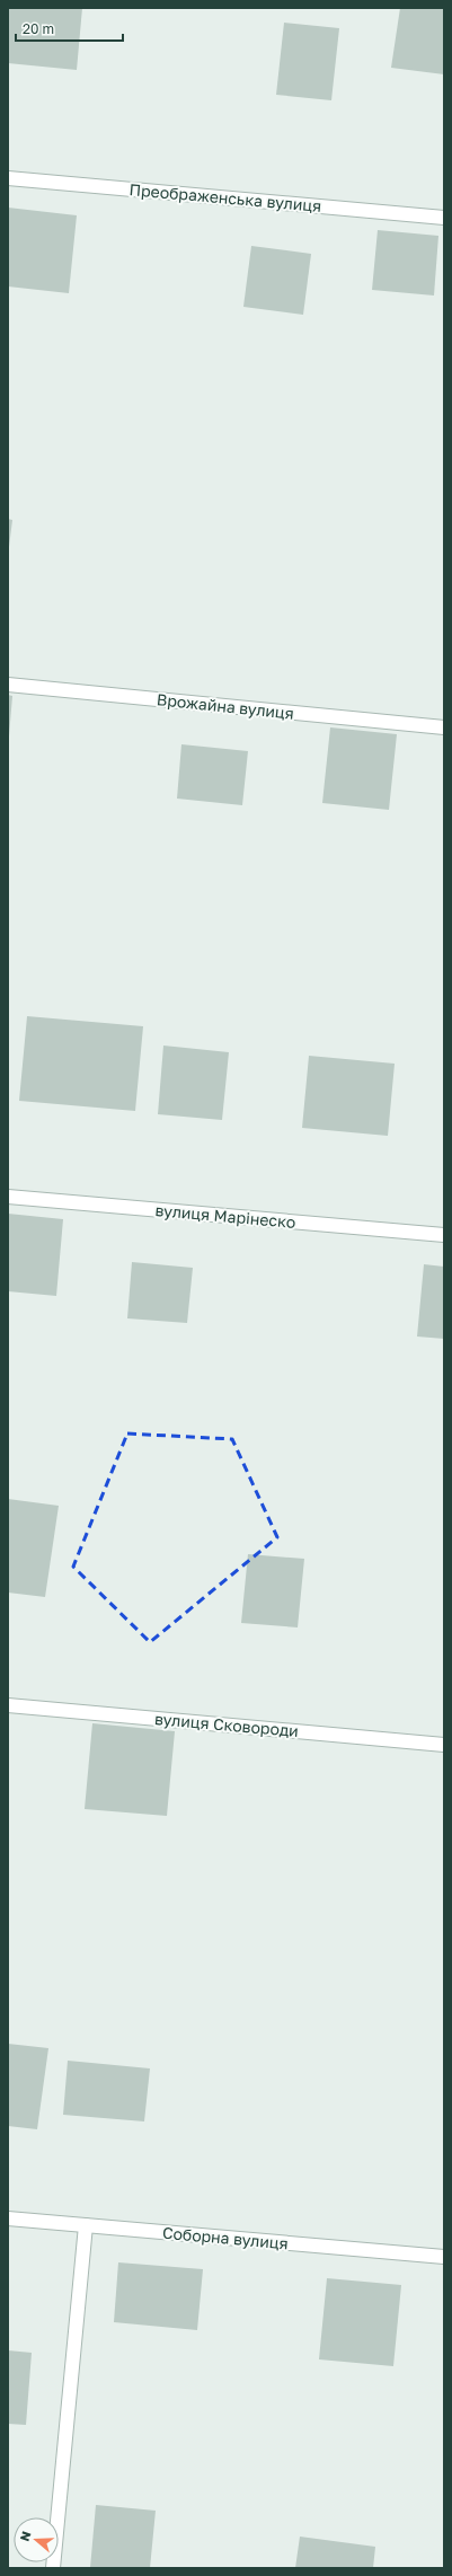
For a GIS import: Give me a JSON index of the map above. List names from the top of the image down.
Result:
{
  "streets": {
    "street": [
      "Преображенська вулиця",
      "Врожайна вулиця",
      "вулиця Марінеско",
      "вулиця Сковороди",
      "Соборна вулиця"
    ]
  },
  "scale_bar": "20 m",
  "north": "left"
}
